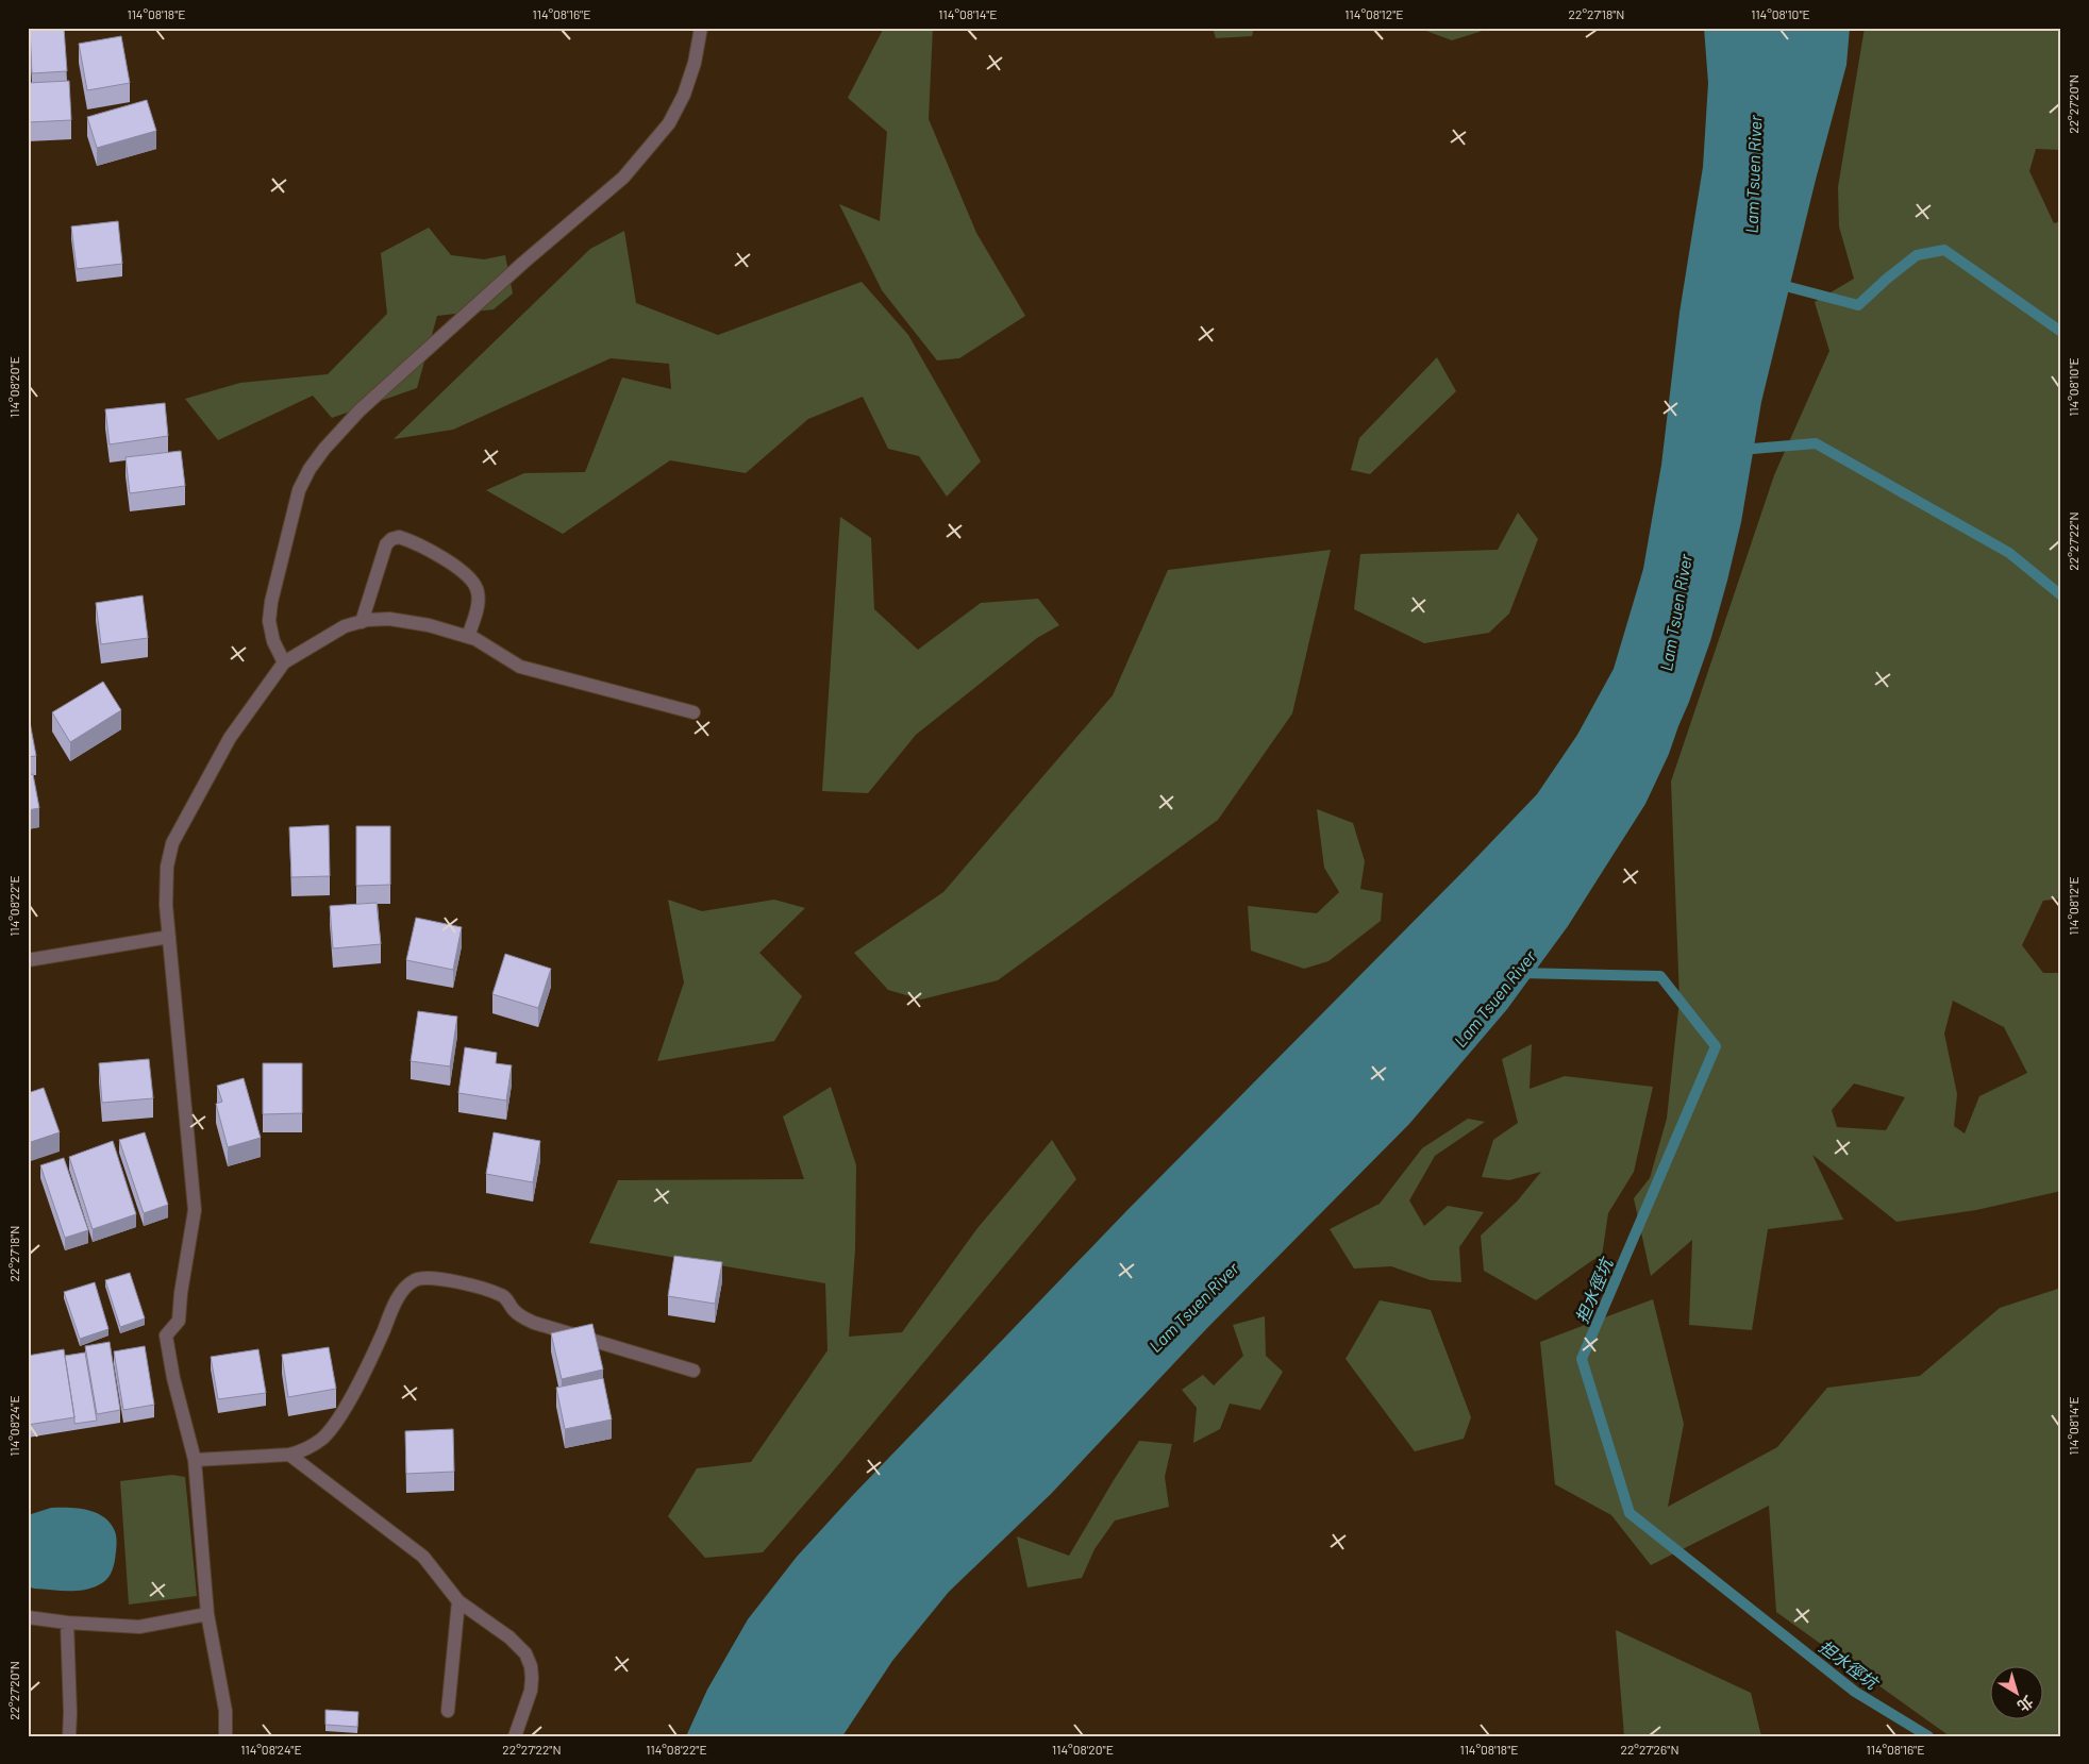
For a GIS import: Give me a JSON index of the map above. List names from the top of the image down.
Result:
{
  "water": ["Lam Tsuen River", "担水徑坑"],
  "north": "bottom right",
  "coordinates": [
    "114°08'18\"E",
    "114°08'16\"E",
    "114°08'14\"E",
    "114°08'12\"E",
    "22°27'18\"N",
    "114°08'10\"E",
    "22°27'20\"N",
    "114°08'20\"E",
    "22°27'22\"N",
    "114°08'22\"E",
    "114°08'24\"E",
    "22°27'26\"N"
  ]
}
